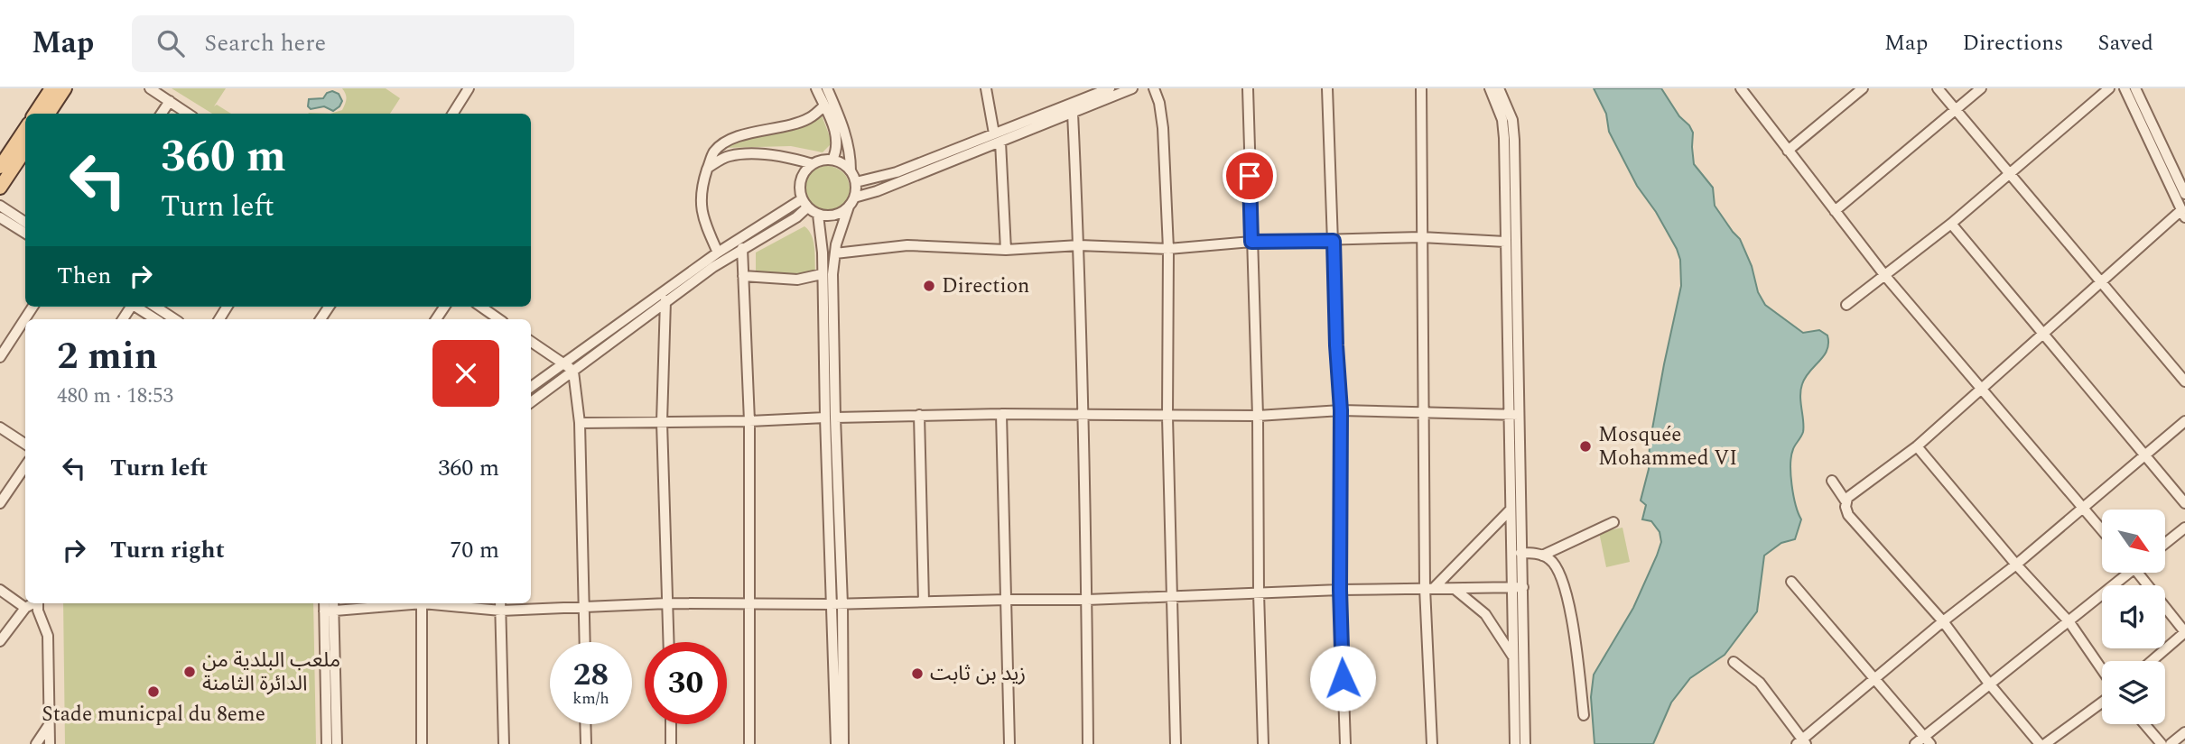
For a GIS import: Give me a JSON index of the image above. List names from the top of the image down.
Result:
{
  "places": [
    "Direction",
    "Mosquée Mohammed VI",
    "ملعب البلدية من الدائرة الثامنة",
    "زيد بن ثابت",
    "Stade municpal du 8eme"
  ],
  "north": "bottom right",
  "page": {
    "header": "Map",
    "search": "Search here",
    "nav": ["Map", "Directions", "Saved"],
    "turn": ["360 m", "Turn left"],
    "then": "Then",
    "heading": ["2 min", "480 m · 18:53"],
    "list": [
      {
        "name": "Turn left",
        "value": "360 m"
      },
      {
        "name": "Turn right",
        "value": "70 m"
      }
    ],
    "speed": "28 km/h",
    "limit": "30"
  }
}
